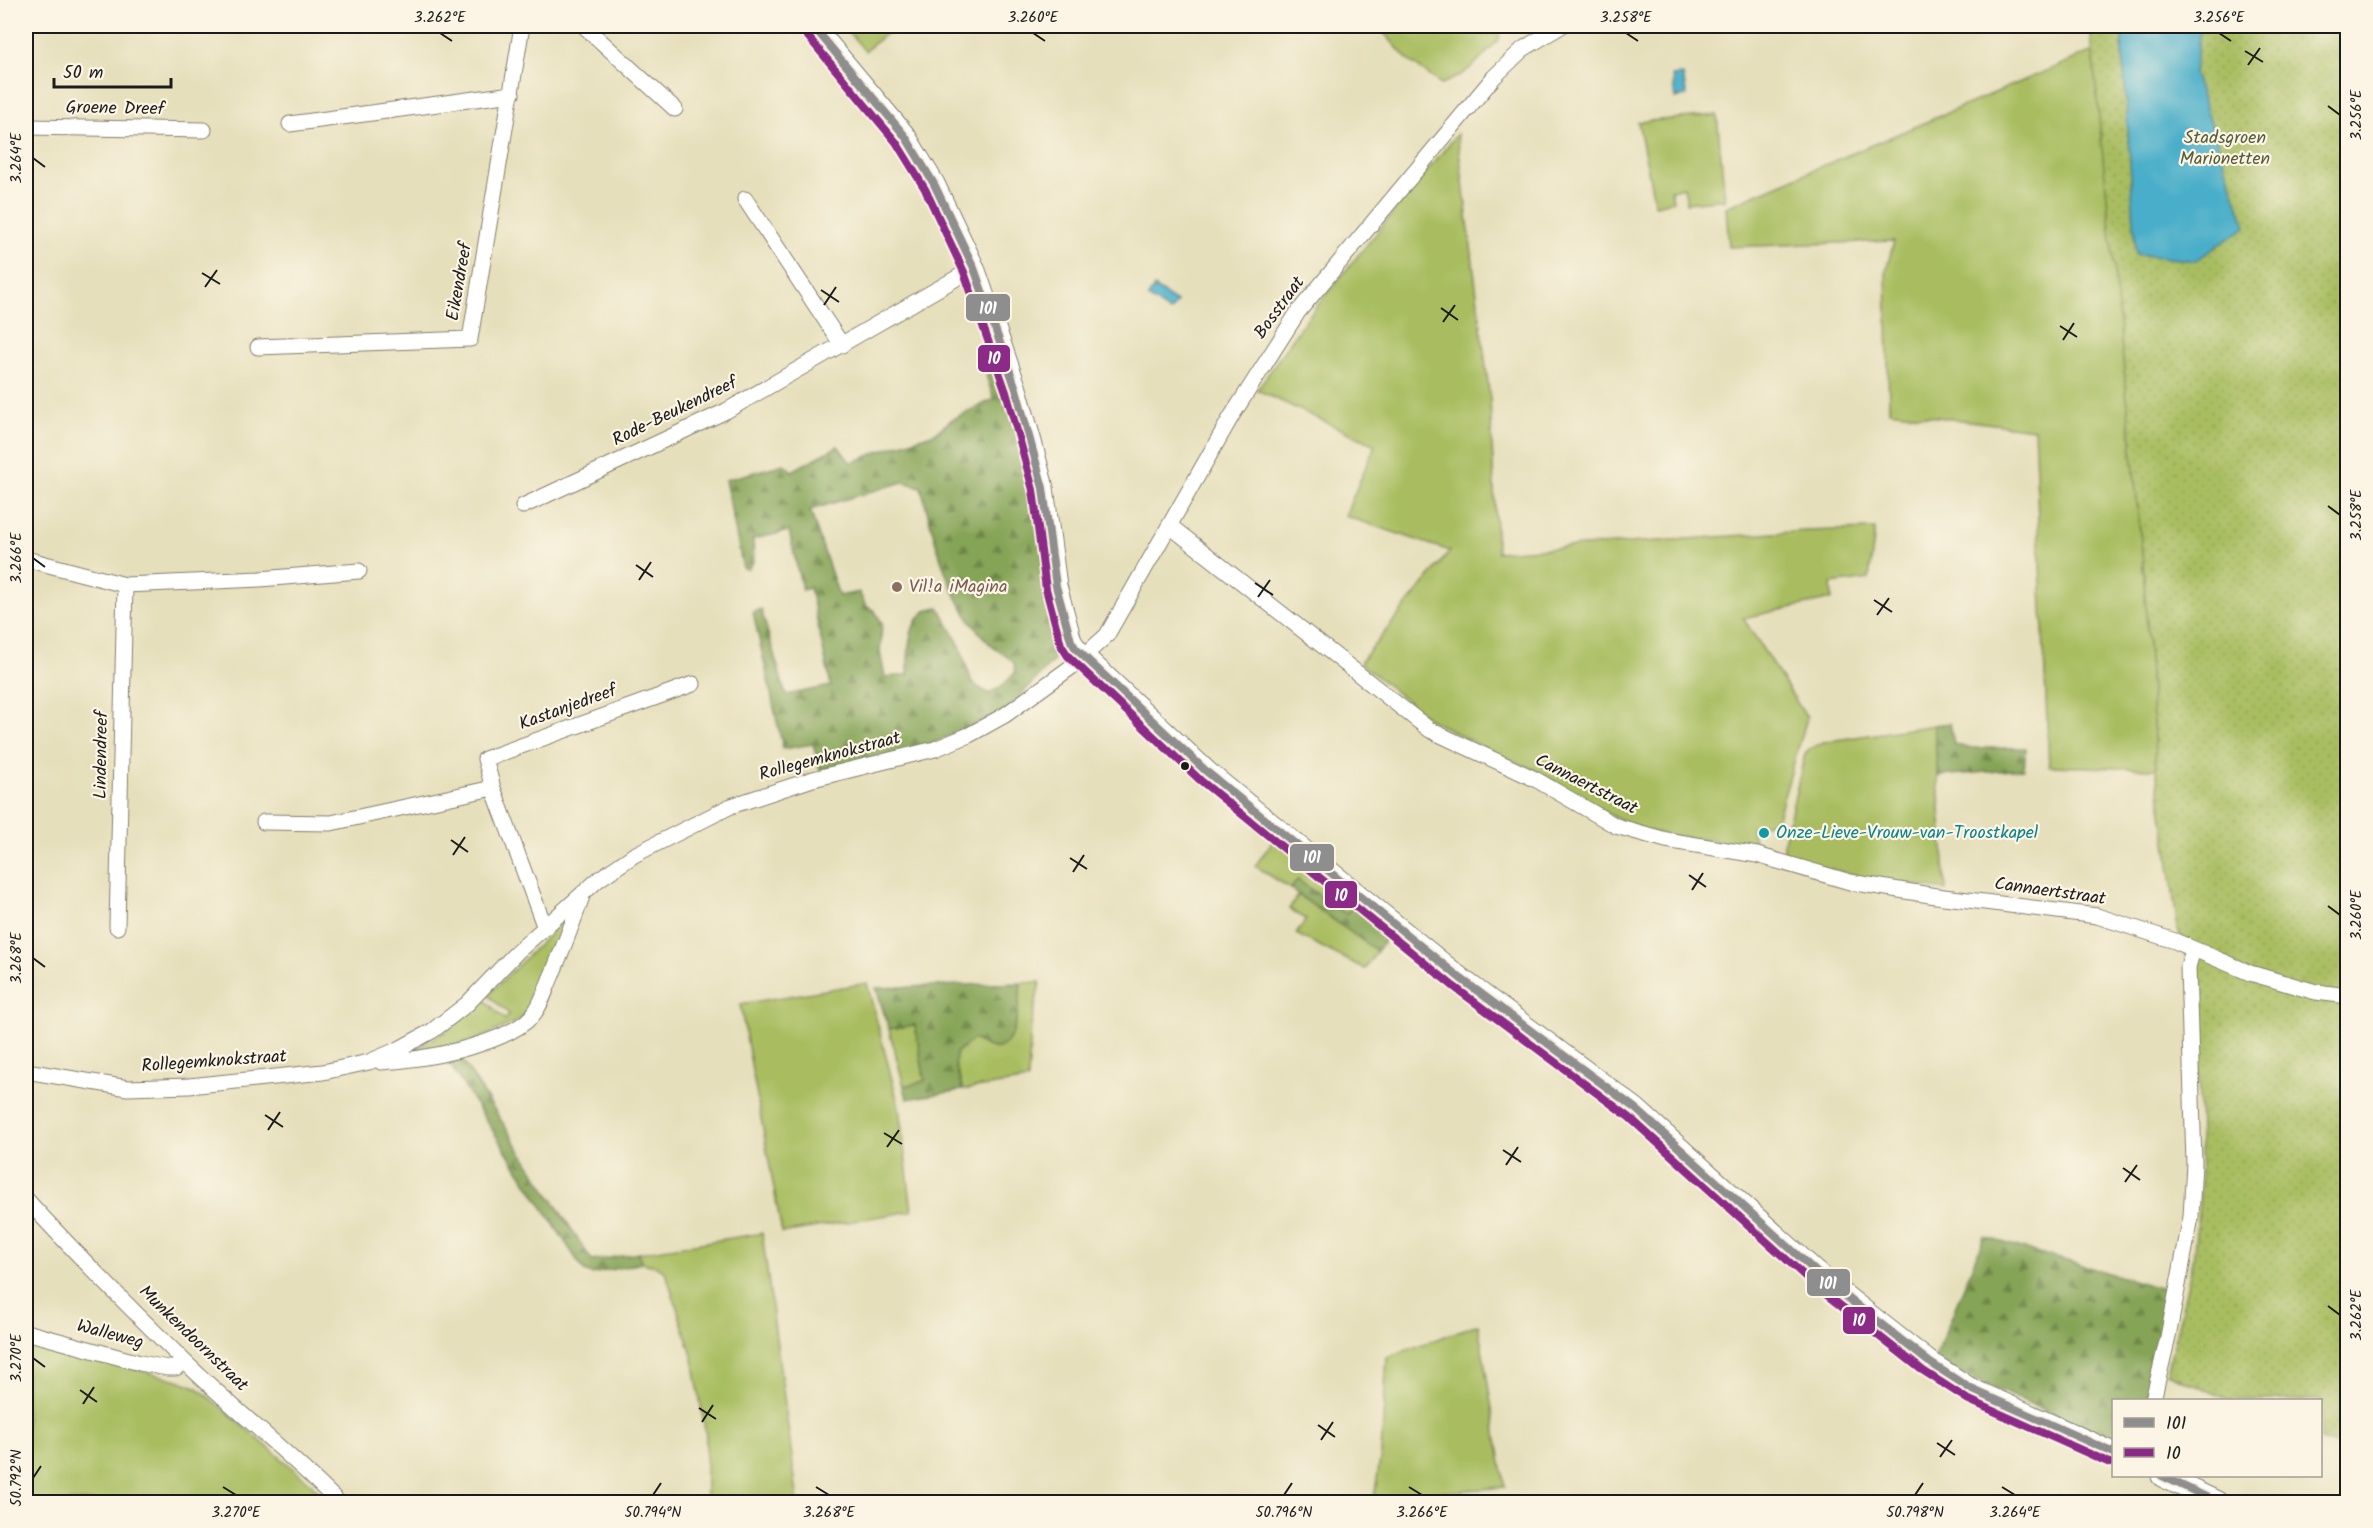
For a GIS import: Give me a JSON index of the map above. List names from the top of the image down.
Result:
{
  "streets": {
    "street": [
      "Groene Dreef",
      "Eikendreef",
      "Bosstraat",
      "Rode-Beukendreef",
      "Kastanjedreef",
      "Lindendreef",
      "Rollegemknokstraat",
      "Cannaertstraat",
      "Walleweg",
      "Munkendoornstraat"
    ]
  },
  "crossings": [
    ["Bosstraat", "Rollegemknokstraat"],
    ["Bosstraat", "Cannaertstraat"],
    ["Kastanjedreef", "Rollegemknokstraat"],
    ["Walleweg", "Munkendoornstraat"]
  ],
  "parks": ["Stadsgroen Marionetten"],
  "places": ["Vil!a iMagina", "Onze-Lieve-Vrouw-van-Troostkapel"],
  "lines": ["transit line 101", "transit line 10"],
  "legend": ["101", "10"],
  "scale_bar": "50 m",
  "coordinates": [
    "3.262°E",
    "3.260°E",
    "3.258°E",
    "3.256°E",
    "3.264°E",
    "3.266°E",
    "3.268°E",
    "3.270°E",
    "50.792°N",
    "50.794°N",
    "50.796°N",
    "50.798°N"
  ]
}
